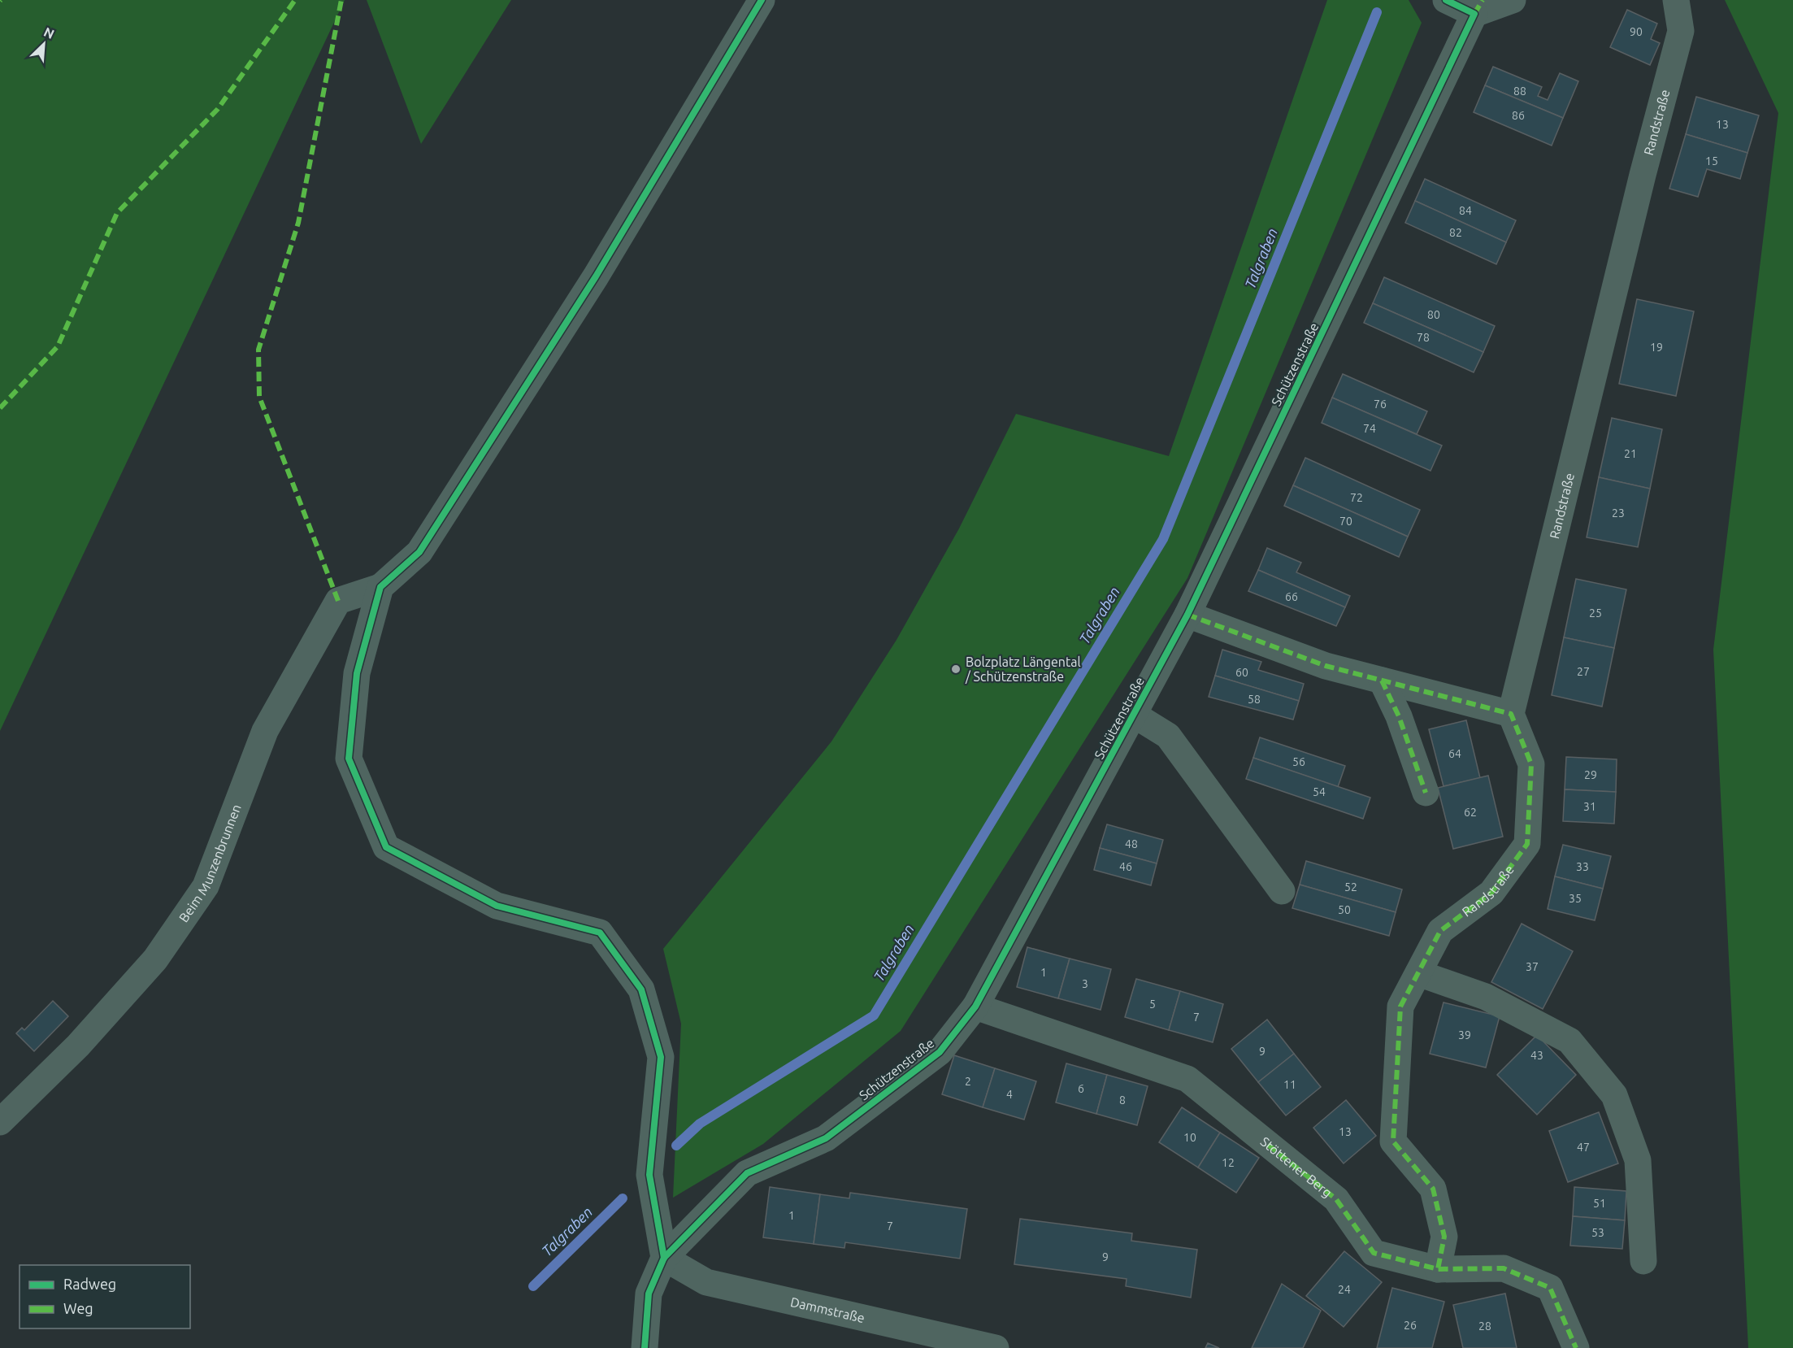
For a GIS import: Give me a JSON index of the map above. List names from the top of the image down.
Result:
{
  "streets": {
    "street": [
      "Randstraße",
      "Schützenstraße",
      "Beim Munzenbrunnen",
      "Stöttener Berg",
      "Dammstraße"
    ]
  },
  "crossings": [
    ["Randstraße", "Stöttener Berg"],
    ["Schützenstraße", "Stöttener Berg"],
    ["Schützenstraße", "Dammstraße"]
  ],
  "water": ["Talgraben"],
  "places": ["Bolzplatz Längental / Schützenstraße"],
  "house_numbers": [
    "90",
    "88",
    "86",
    "13",
    "15",
    "84",
    "82",
    "80",
    "78",
    "19",
    "76",
    "74",
    "21",
    "72",
    "23",
    "70",
    "66",
    "25",
    "27",
    "60",
    "58",
    "64",
    "56",
    "29",
    "54",
    "31",
    "62",
    "48",
    "46",
    "33",
    "52",
    "35",
    "50",
    "37",
    "1",
    "3",
    "5",
    "7",
    "39",
    "9",
    "43",
    "2",
    "11",
    "6",
    "4",
    "8",
    "13",
    "10",
    "47",
    "12",
    "51",
    "1",
    "7",
    "53",
    "9",
    "24",
    "26",
    "28"
  ],
  "legend": ["Radweg", "Weg"],
  "north": "top right"
}
